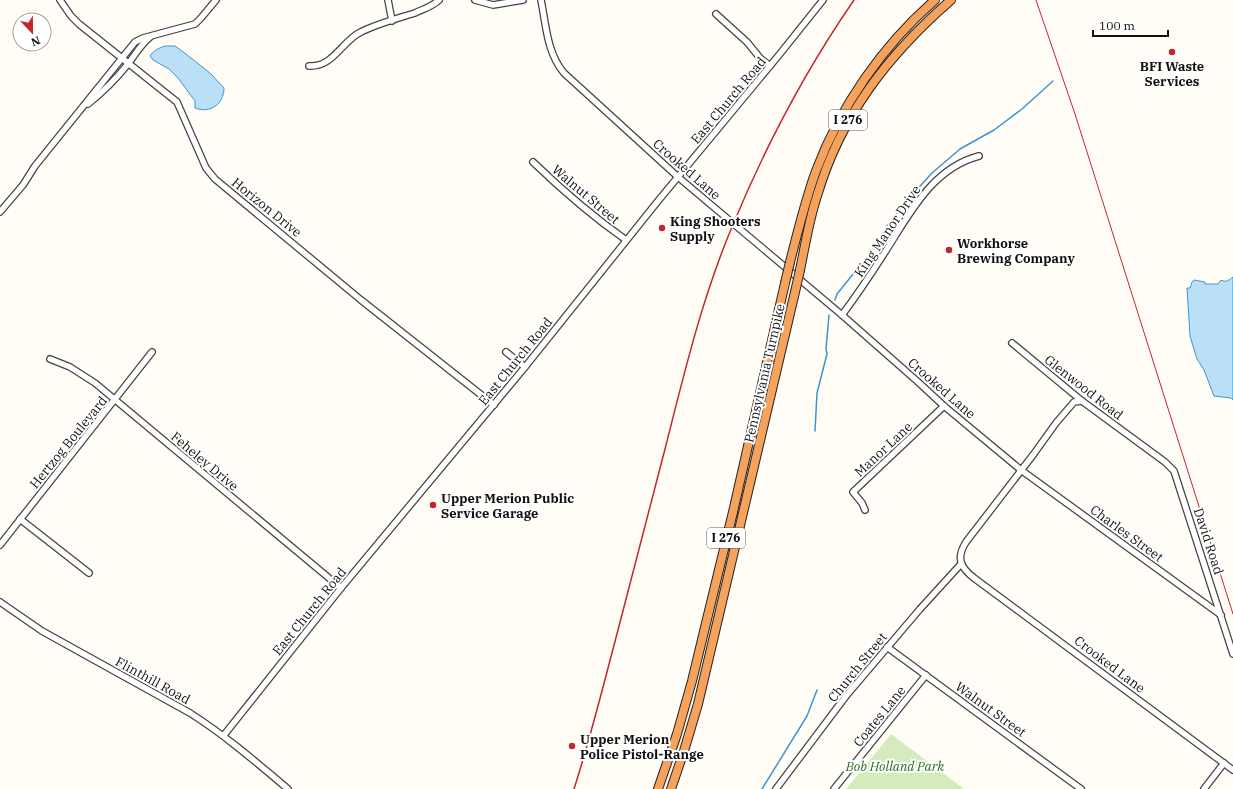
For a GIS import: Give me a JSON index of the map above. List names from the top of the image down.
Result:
{
  "streets": {
    "highway": ["I 276", "Pennsylvania Turnpike"],
    "street": [
      "East Church Road",
      "Crooked Lane",
      "Walnut Street",
      "Horizon Drive",
      "King Manor Drive",
      "Glenwood Road",
      "Hertzog Boulevard",
      "Manor Lane",
      "Feheley Drive",
      "Charles Street",
      "David Road",
      "Church Street",
      "Flinthill Road",
      "Coates Lane"
    ]
  },
  "crossings": [
    ["East Church Road", "Crooked Lane"],
    ["East Church Road", "Walnut Street"],
    ["East Church Road", "Horizon Drive"],
    ["East Church Road", "Feheley Drive"],
    ["East Church Road", "Flinthill Road"],
    ["Crooked Lane", "King Manor Drive"],
    ["Crooked Lane", "Manor Lane"],
    ["Crooked Lane", "Charles Street"],
    ["Crooked Lane", "Church Street"],
    ["Walnut Street", "Church Street"],
    ["Walnut Street", "Coates Lane"],
    ["Glenwood Road", "David Road"],
    ["Hertzog Boulevard", "Feheley Drive"],
    ["Charles Street", "David Road"]
  ],
  "parks": ["Bob Holland Park"],
  "places": [
    "BFI Waste Services",
    "King Shooters Supply",
    "Workhorse Brewing Company",
    "Upper Merion Public Service Garage",
    "Upper Merion Police Pistol-Range"
  ],
  "scale_bar": "100 m",
  "north": "bottom"
}
